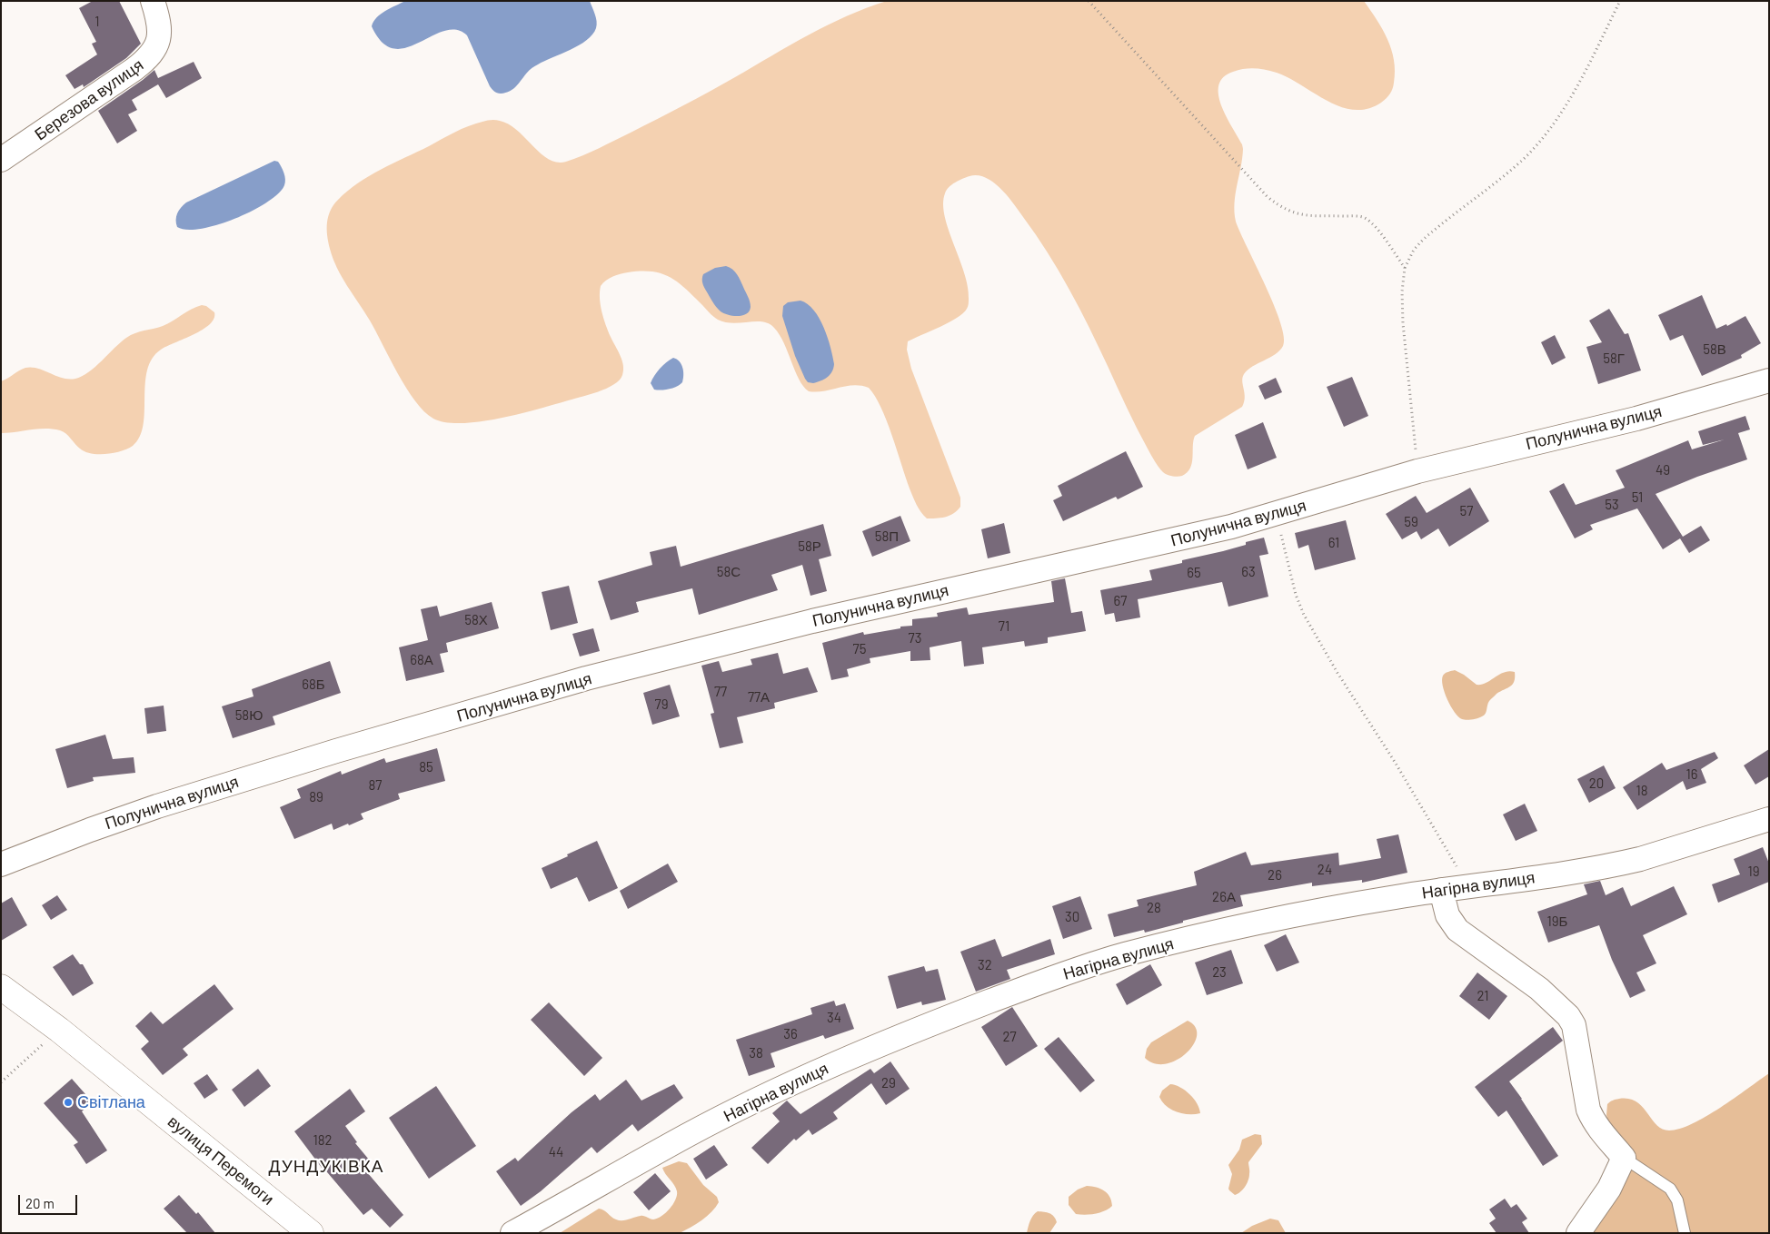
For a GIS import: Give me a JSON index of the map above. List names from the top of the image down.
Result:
{
  "streets": {
    "street": [
      "Березова вулиця",
      "Полунична вулиця",
      "Нагірна вулиця",
      "вулиця Перемоги"
    ]
  },
  "districts": ["ДУНДУКІВКА"],
  "places": ["Світлана"],
  "house_numbers": [
    "1",
    "58В",
    "58Г",
    "49",
    "51",
    "53",
    "57",
    "59",
    "58П",
    "61",
    "58Р",
    "58С",
    "63",
    "65",
    "67",
    "58Х",
    "71",
    "73",
    "75",
    "68А",
    "68Б",
    "77",
    "77А",
    "79",
    "58Ю",
    "85",
    "16",
    "20",
    "87",
    "18",
    "89",
    "24",
    "19",
    "26",
    "26А",
    "28",
    "30",
    "19Б",
    "32",
    "23",
    "21",
    "34",
    "36",
    "27",
    "38",
    "29",
    "182",
    "44"
  ],
  "scale_bar": "20 m"
}
